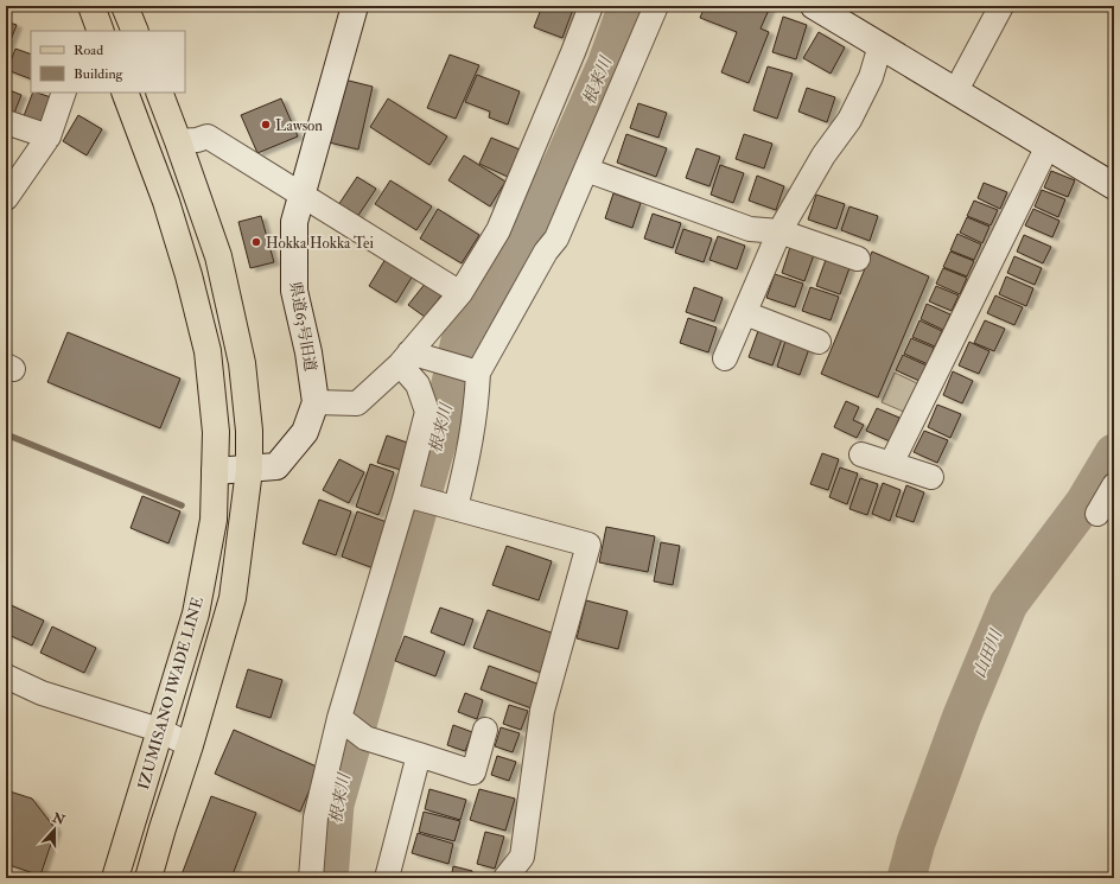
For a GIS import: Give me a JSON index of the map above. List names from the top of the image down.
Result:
{
  "streets": {
    "main road": ["IZUMISANO IWADE LINE"],
    "street": ["県道63号旧道"]
  },
  "crossings": [
    ["県道63号旧道", "IZUMISANO IWADE LINE"]
  ],
  "water": ["根来川", "山田川"],
  "places": ["Lawson", "Hokka Hokka Tei"],
  "legend": ["Road", "Building"],
  "north": "top"
}
